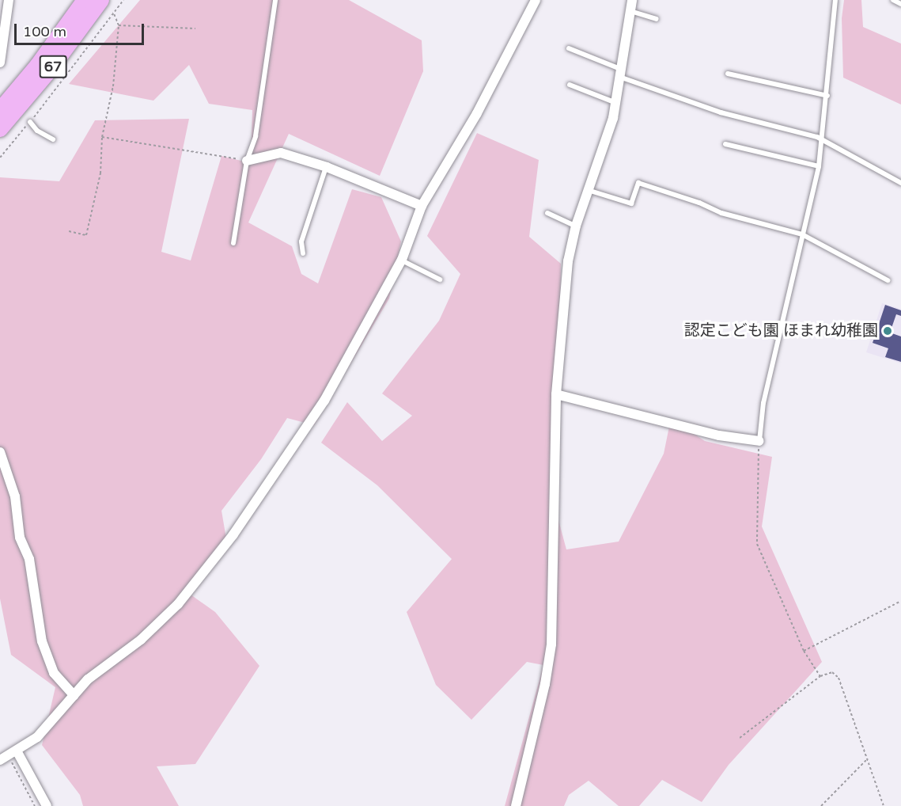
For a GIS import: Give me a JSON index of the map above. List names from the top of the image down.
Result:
{
  "streets": {
    "main road": ["67"]
  },
  "places": ["認定こども園 ほまれ幼稚園"],
  "scale_bar": "100 m"
}
